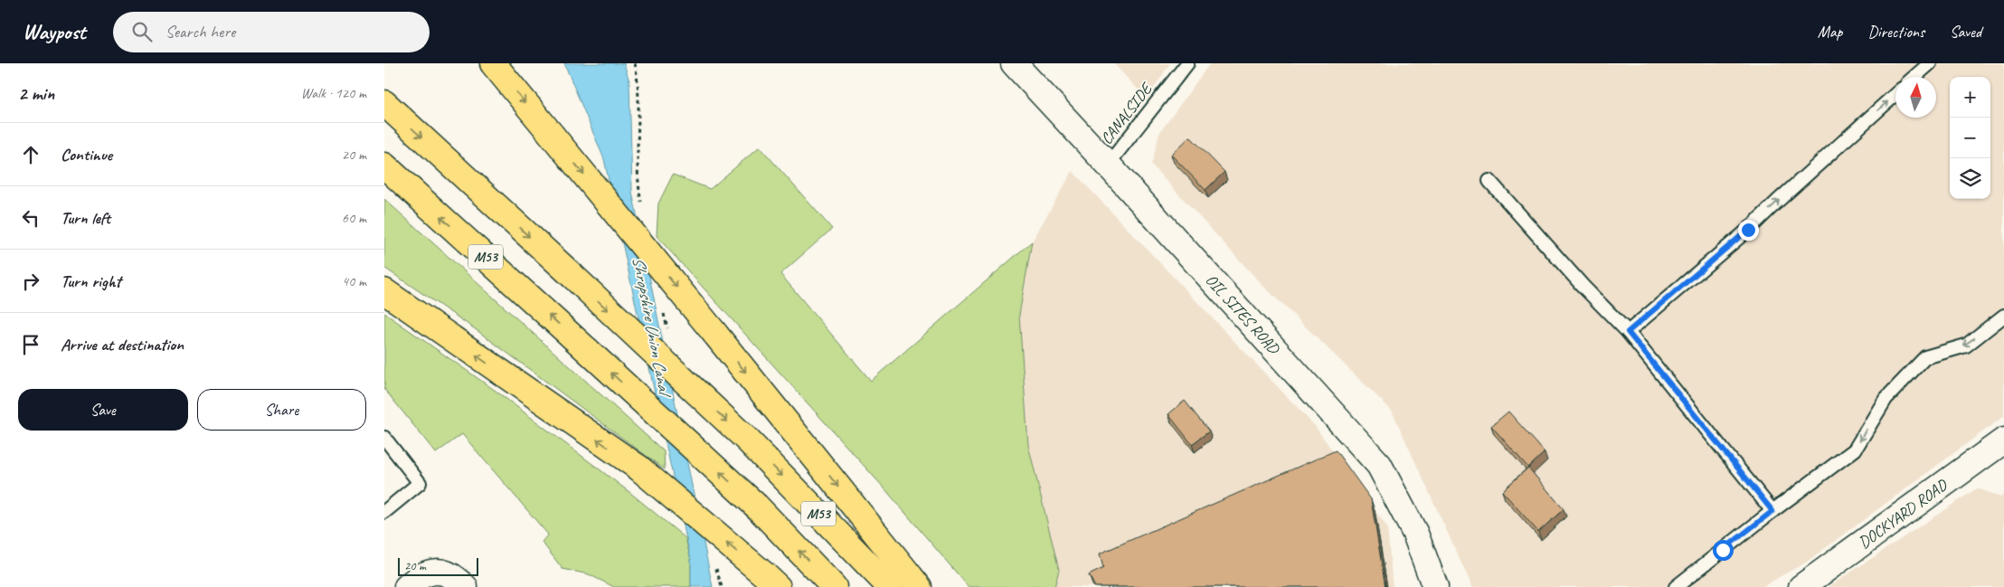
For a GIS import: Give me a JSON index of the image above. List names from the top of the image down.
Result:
{
  "streets": {
    "highway": ["M53"],
    "street": ["OIL SITES ROAD", "DOCKYARD ROAD"],
    "lane": ["CANALSIDE"]
  },
  "crossings": [
    ["CANALSIDE", "OIL SITES ROAD"]
  ],
  "water": ["Shropshire Union Canal"],
  "scale_bar": "20 m",
  "north": "top",
  "page": {
    "header": "Waypost",
    "search": "Search here",
    "nav": ["Map", "Directions", "Saved"],
    "heading": ["2 min", "Walk · 120 m"],
    "map_buttons": ["+", "−"],
    "list": [
      ["Continue", "20 m"],
      ["Turn left", "60 m"],
      ["Turn right", "40 m"],
      "Arrive at destination"
    ],
    "buttons": ["Save", "Share"],
    "scale": "20 m"
  }
}
